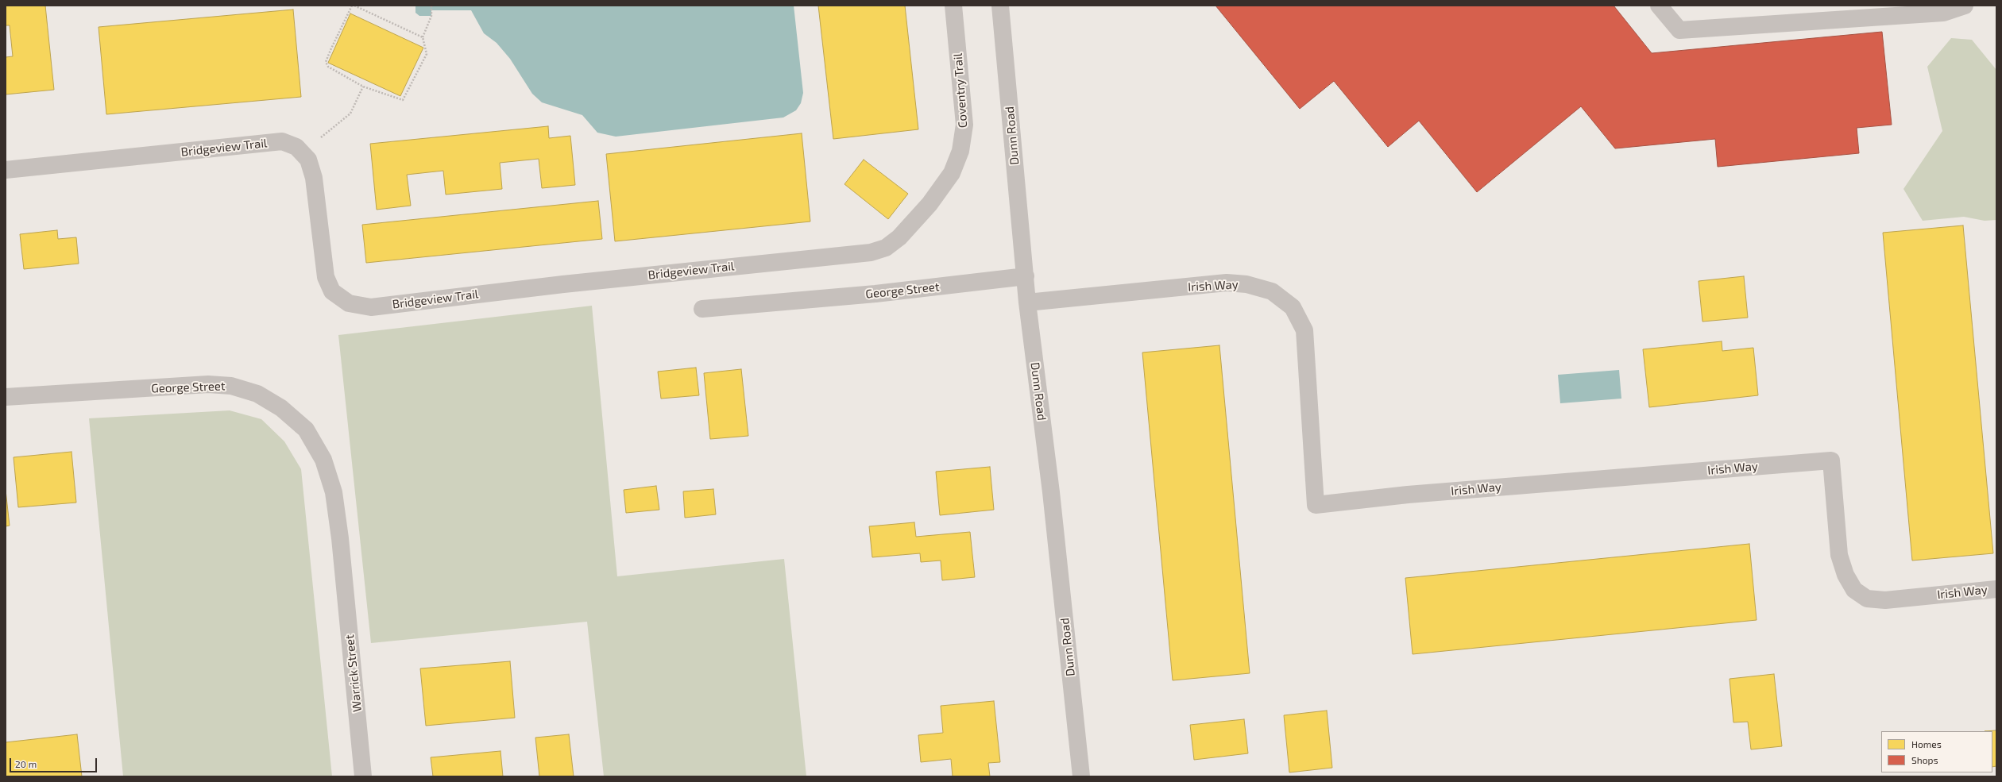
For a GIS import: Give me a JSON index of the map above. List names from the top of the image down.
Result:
{
  "streets": {
    "street": [
      "Coventry Trail",
      "Dunn Road",
      "Bridgeview Trail",
      "Irish Way",
      "George Street",
      "Warrick Street"
    ]
  },
  "crossings": [
    ["Coventry Trail", "Bridgeview Trail"],
    ["Dunn Road", "Irish Way"],
    ["Dunn Road", "George Street"],
    ["George Street", "Warrick Street"]
  ],
  "legend": ["Homes", "Shops"],
  "scale_bar": "20 m"
}
